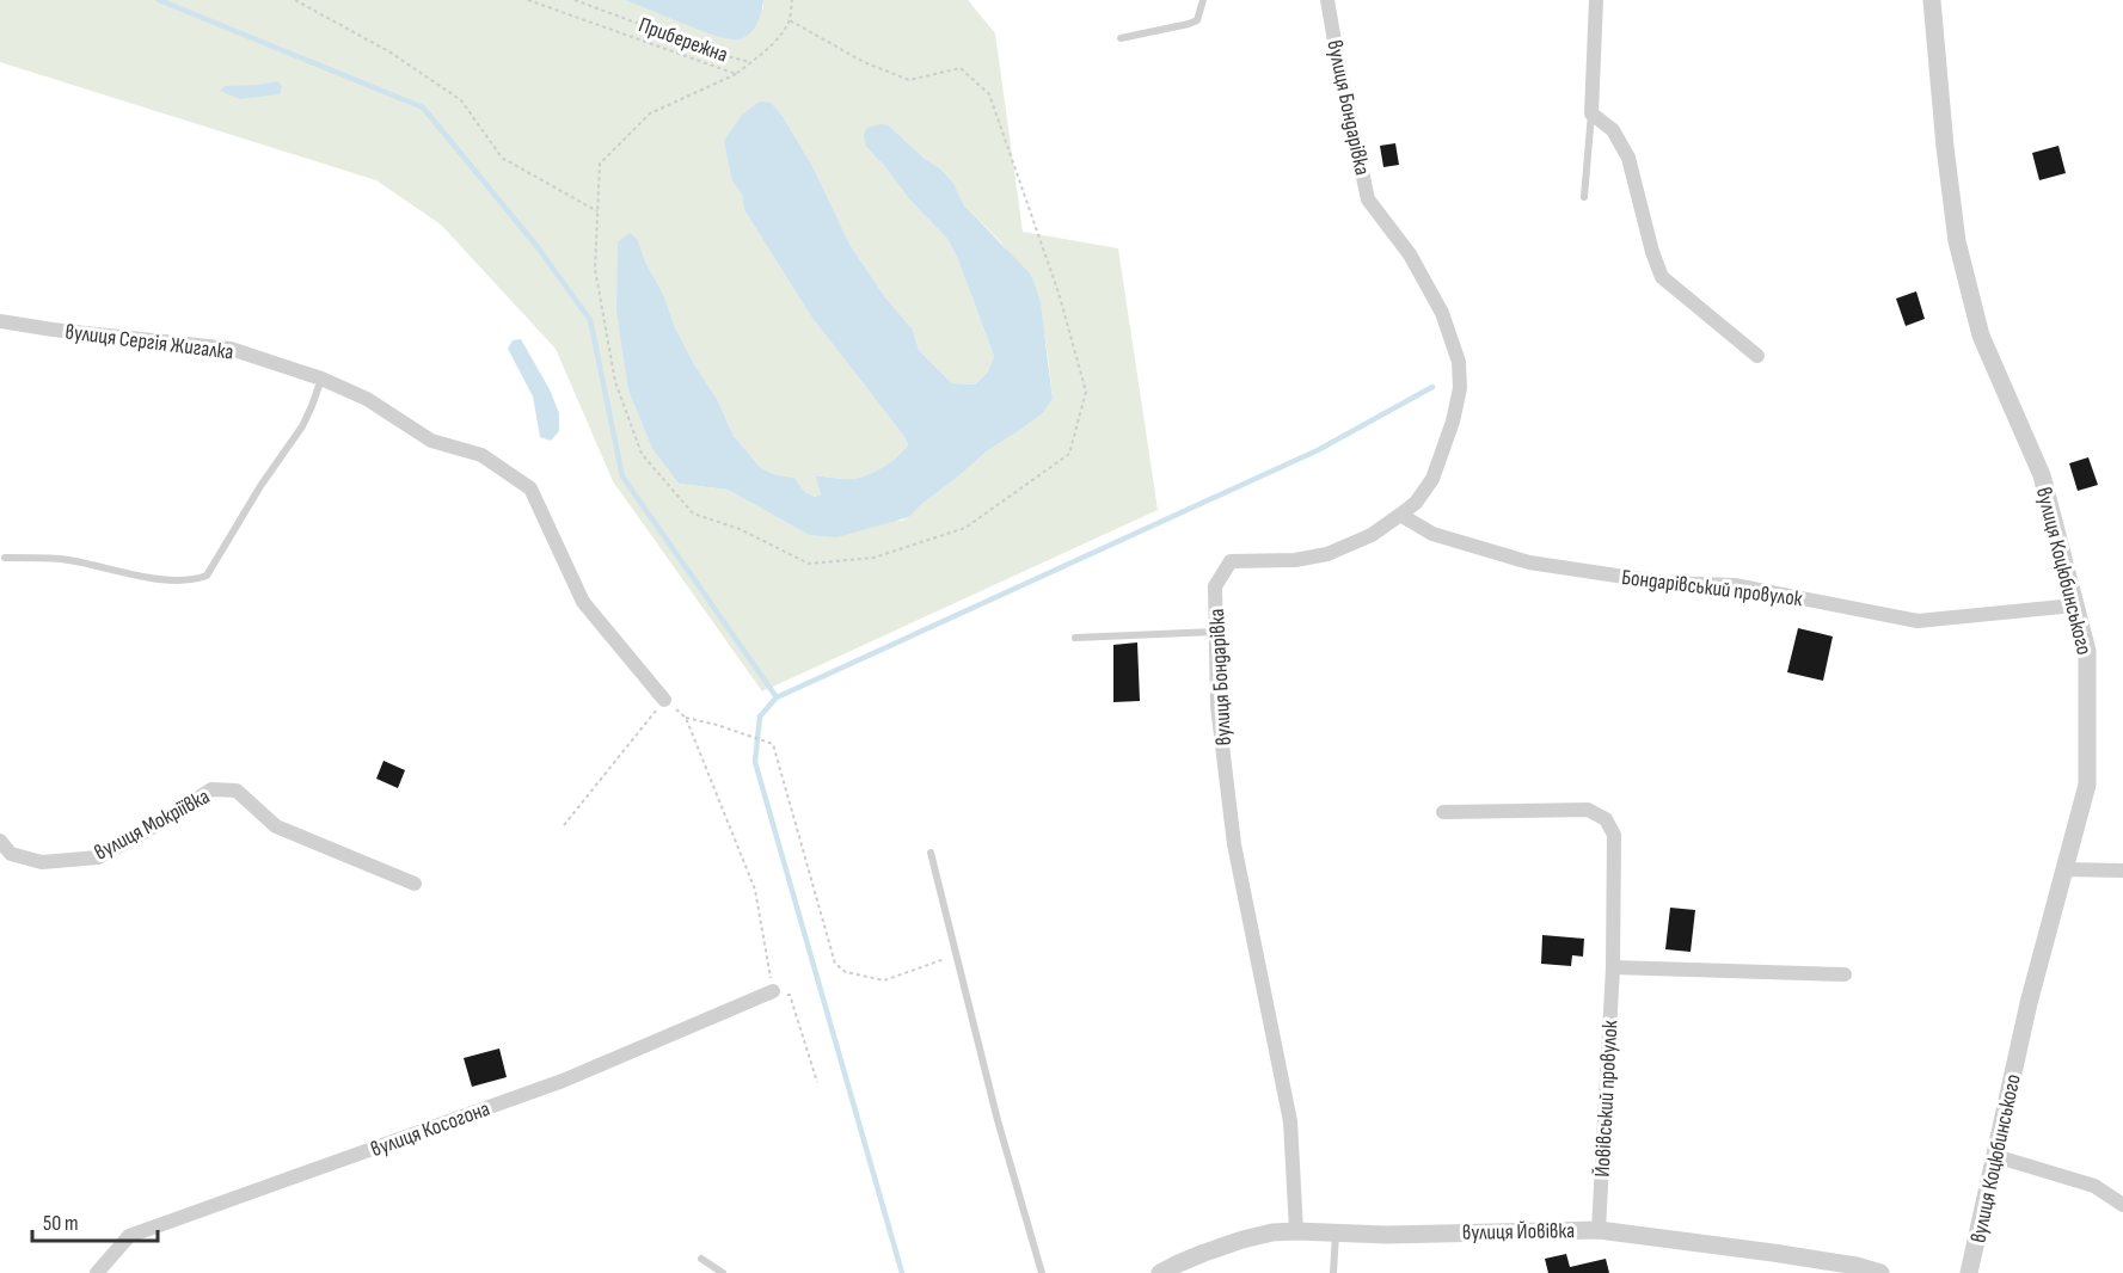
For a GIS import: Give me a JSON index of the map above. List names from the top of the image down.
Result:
{
  "streets": {
    "street": [
      "вулиця Бондарівка",
      "вулиця Сергія Жигалка",
      "вулиця Коцюбинського",
      "Бондарівський провулок",
      "вулиця Мокріївка",
      "Йовівський провулок",
      "вулиця Косогона",
      "вулиця Йовівка"
    ],
    "path": ["Прибережна"]
  },
  "crossings": [
    ["вулиця Бондарівка", "Бондарівський провулок"],
    ["вулиця Бондарівка", "вулиця Йовівка"],
    ["вулиця Коцюбинського", "Бондарівський провулок"],
    ["Йовівський провулок", "вулиця Йовівка"]
  ],
  "scale_bar": "50 m"
}
